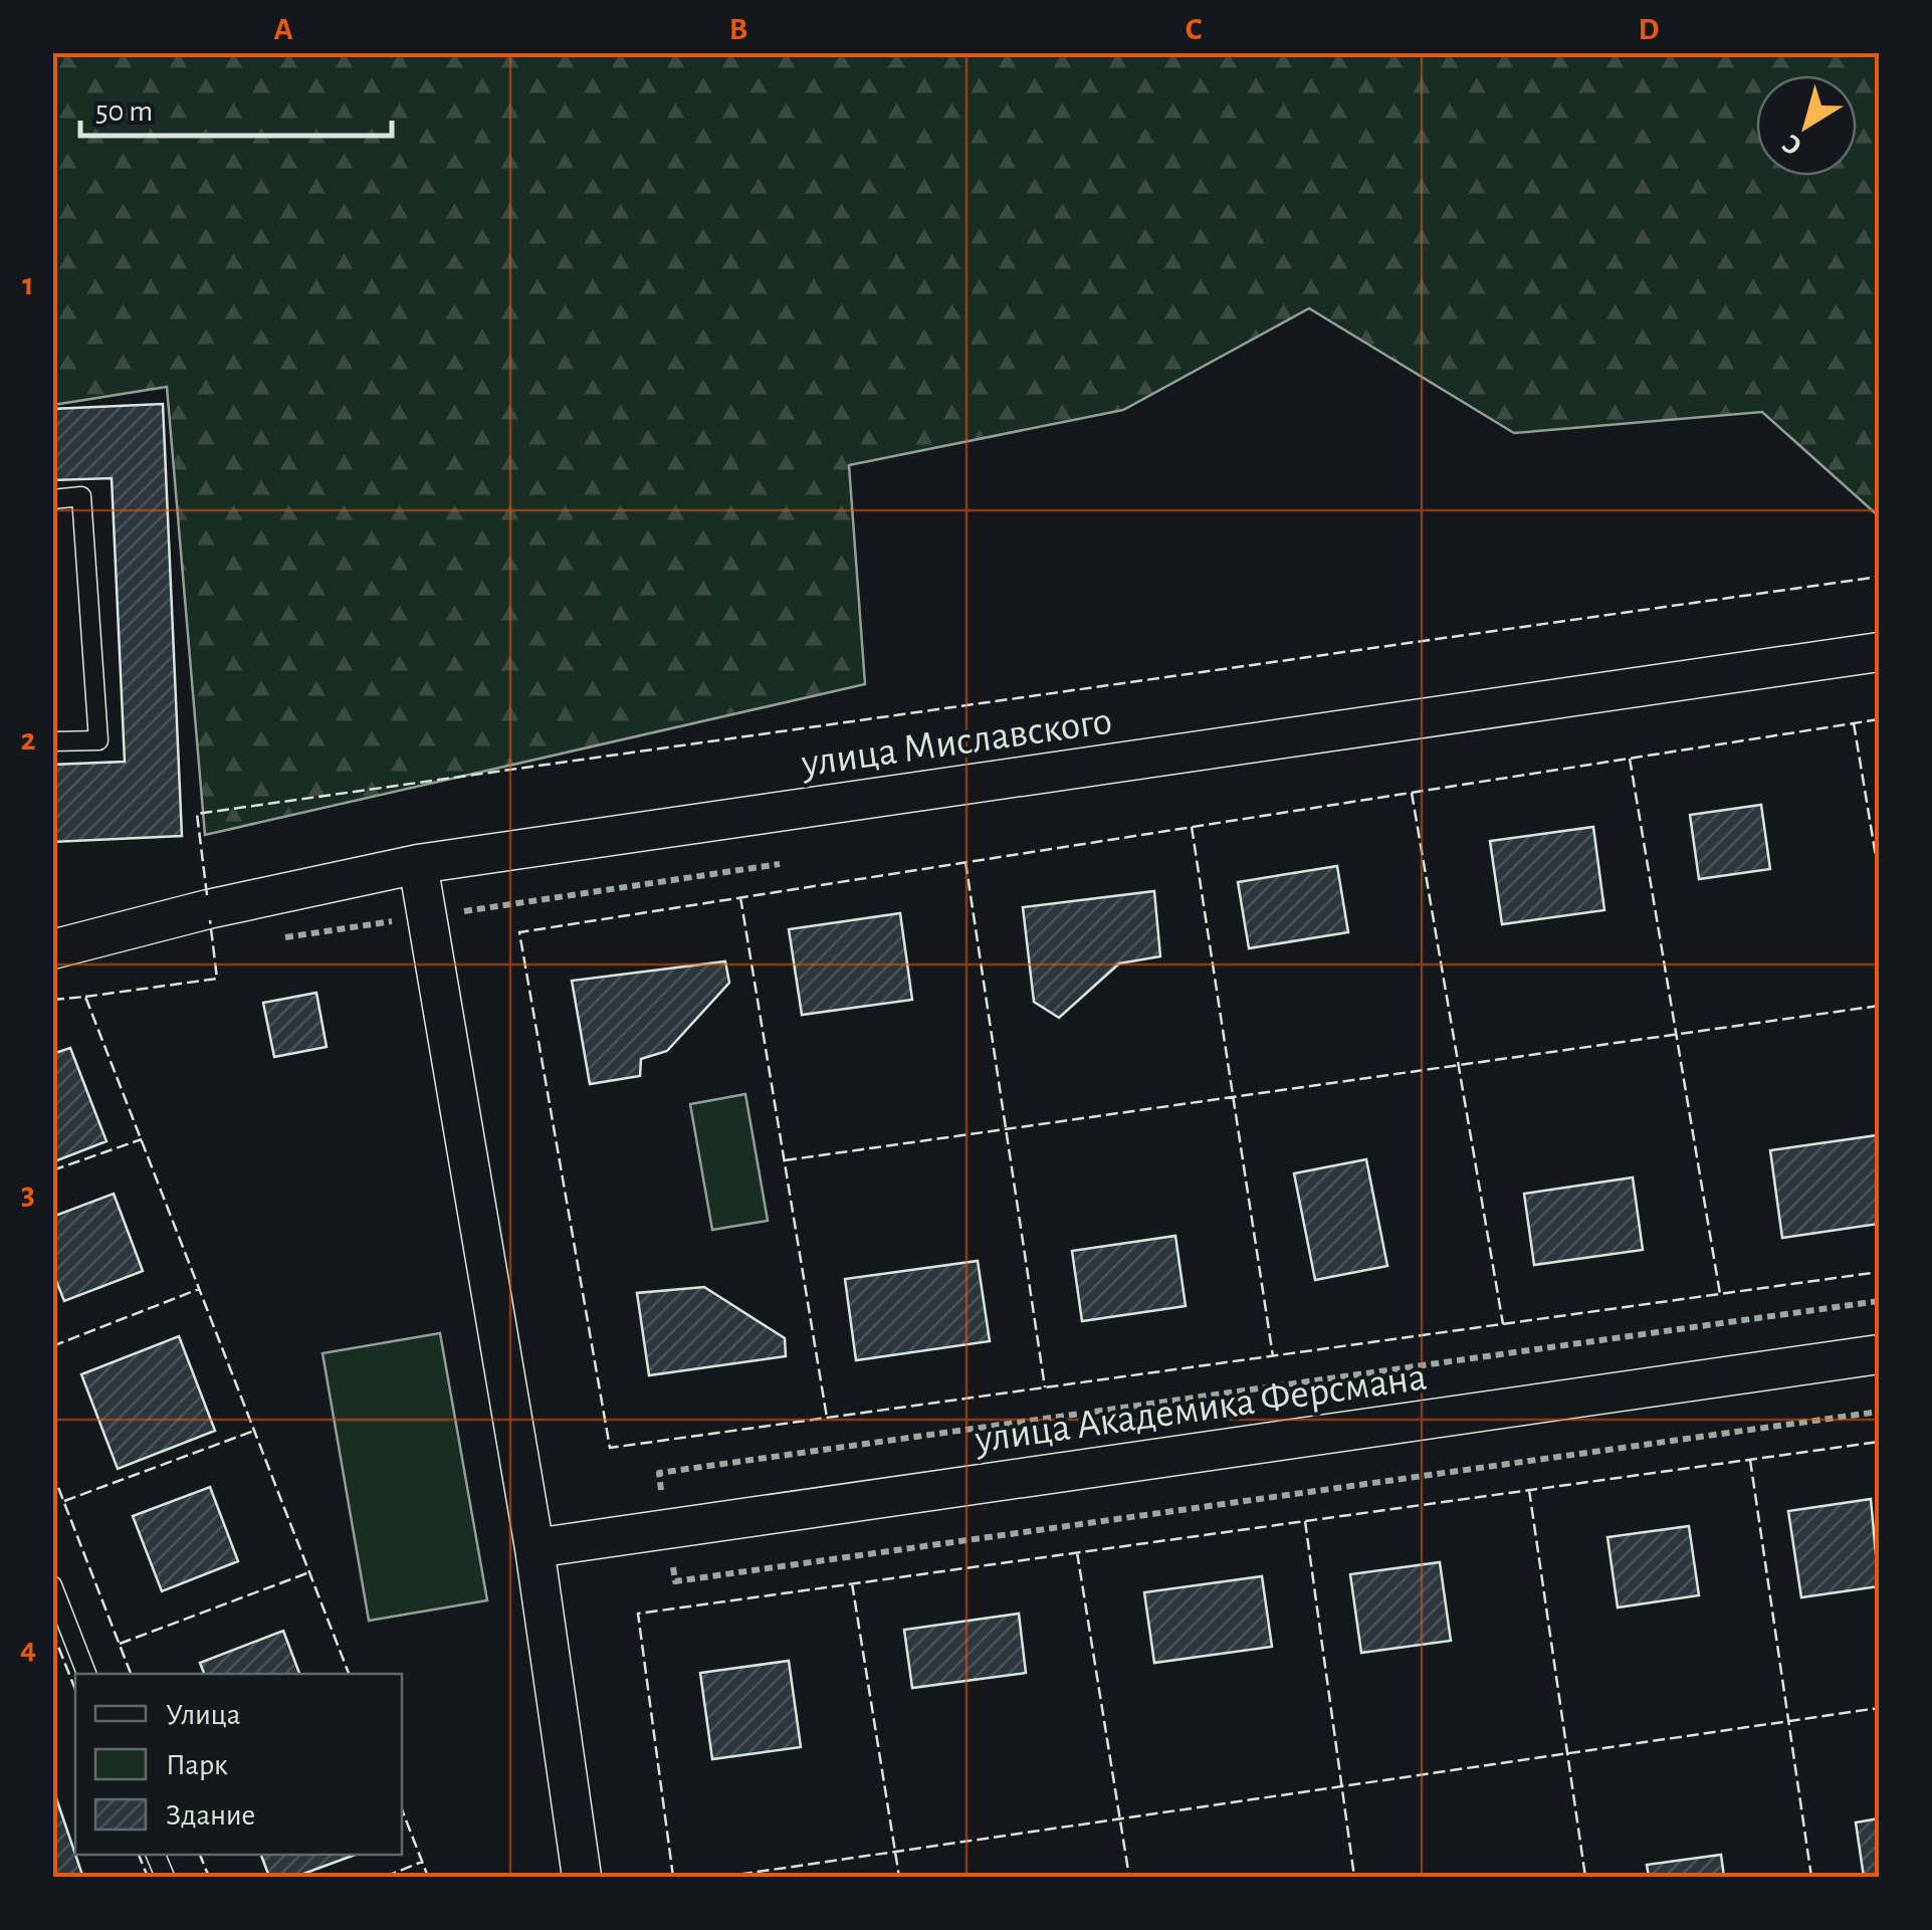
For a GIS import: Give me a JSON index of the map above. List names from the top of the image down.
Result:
{
  "streets": {
    "street": ["улица Миславского", "улица Академика Ферсмана"]
  },
  "legend": ["Улица", "Парк", "Здание"],
  "scale_bar": "50 m",
  "north": "bottom left",
  "grid": {
    "columns": [
      "A",
      "B",
      "C",
      "D"
    ],
    "rows": [
      "1",
      "2",
      "3",
      "4"
    ]
  }
}
